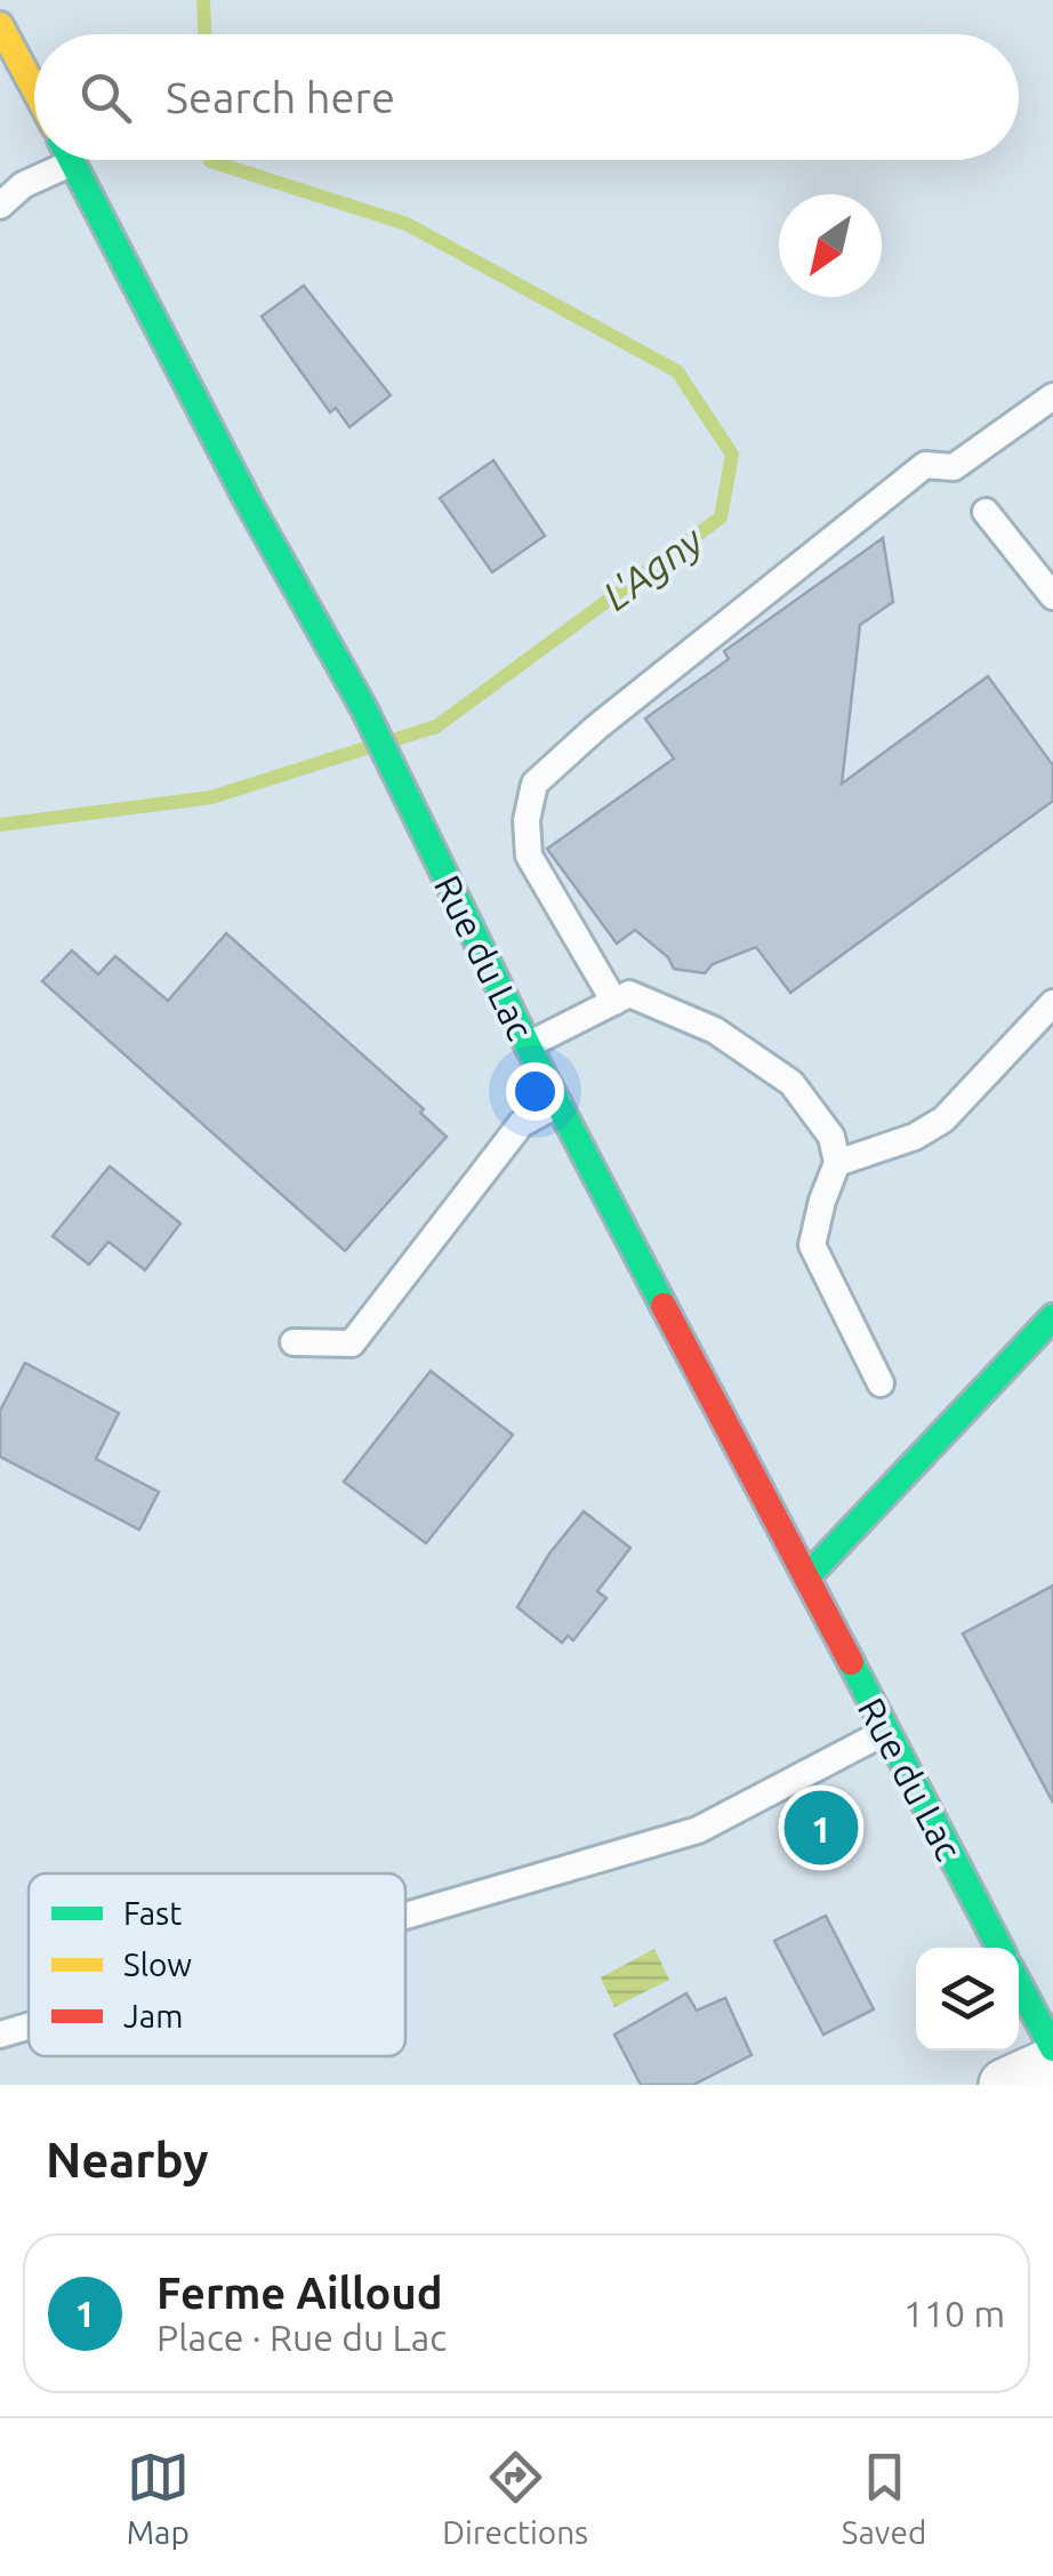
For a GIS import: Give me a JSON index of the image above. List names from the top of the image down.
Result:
{
  "streets": {
    "street": ["Rue du Lac"]
  },
  "water": ["L'Agny"],
  "legend": ["Fast", "Slow", "Jam"],
  "north": "bottom left",
  "page": {
    "search": "Search here",
    "pins": "1",
    "heading": "Nearby",
    "list": [
      {
        "mark": "1",
        "name": "Ferme Ailloud",
        "note": "Place · Rue du Lac",
        "value": "110 m"
      }
    ],
    "nav": ["Map", "Directions", "Saved"]
  }
}
